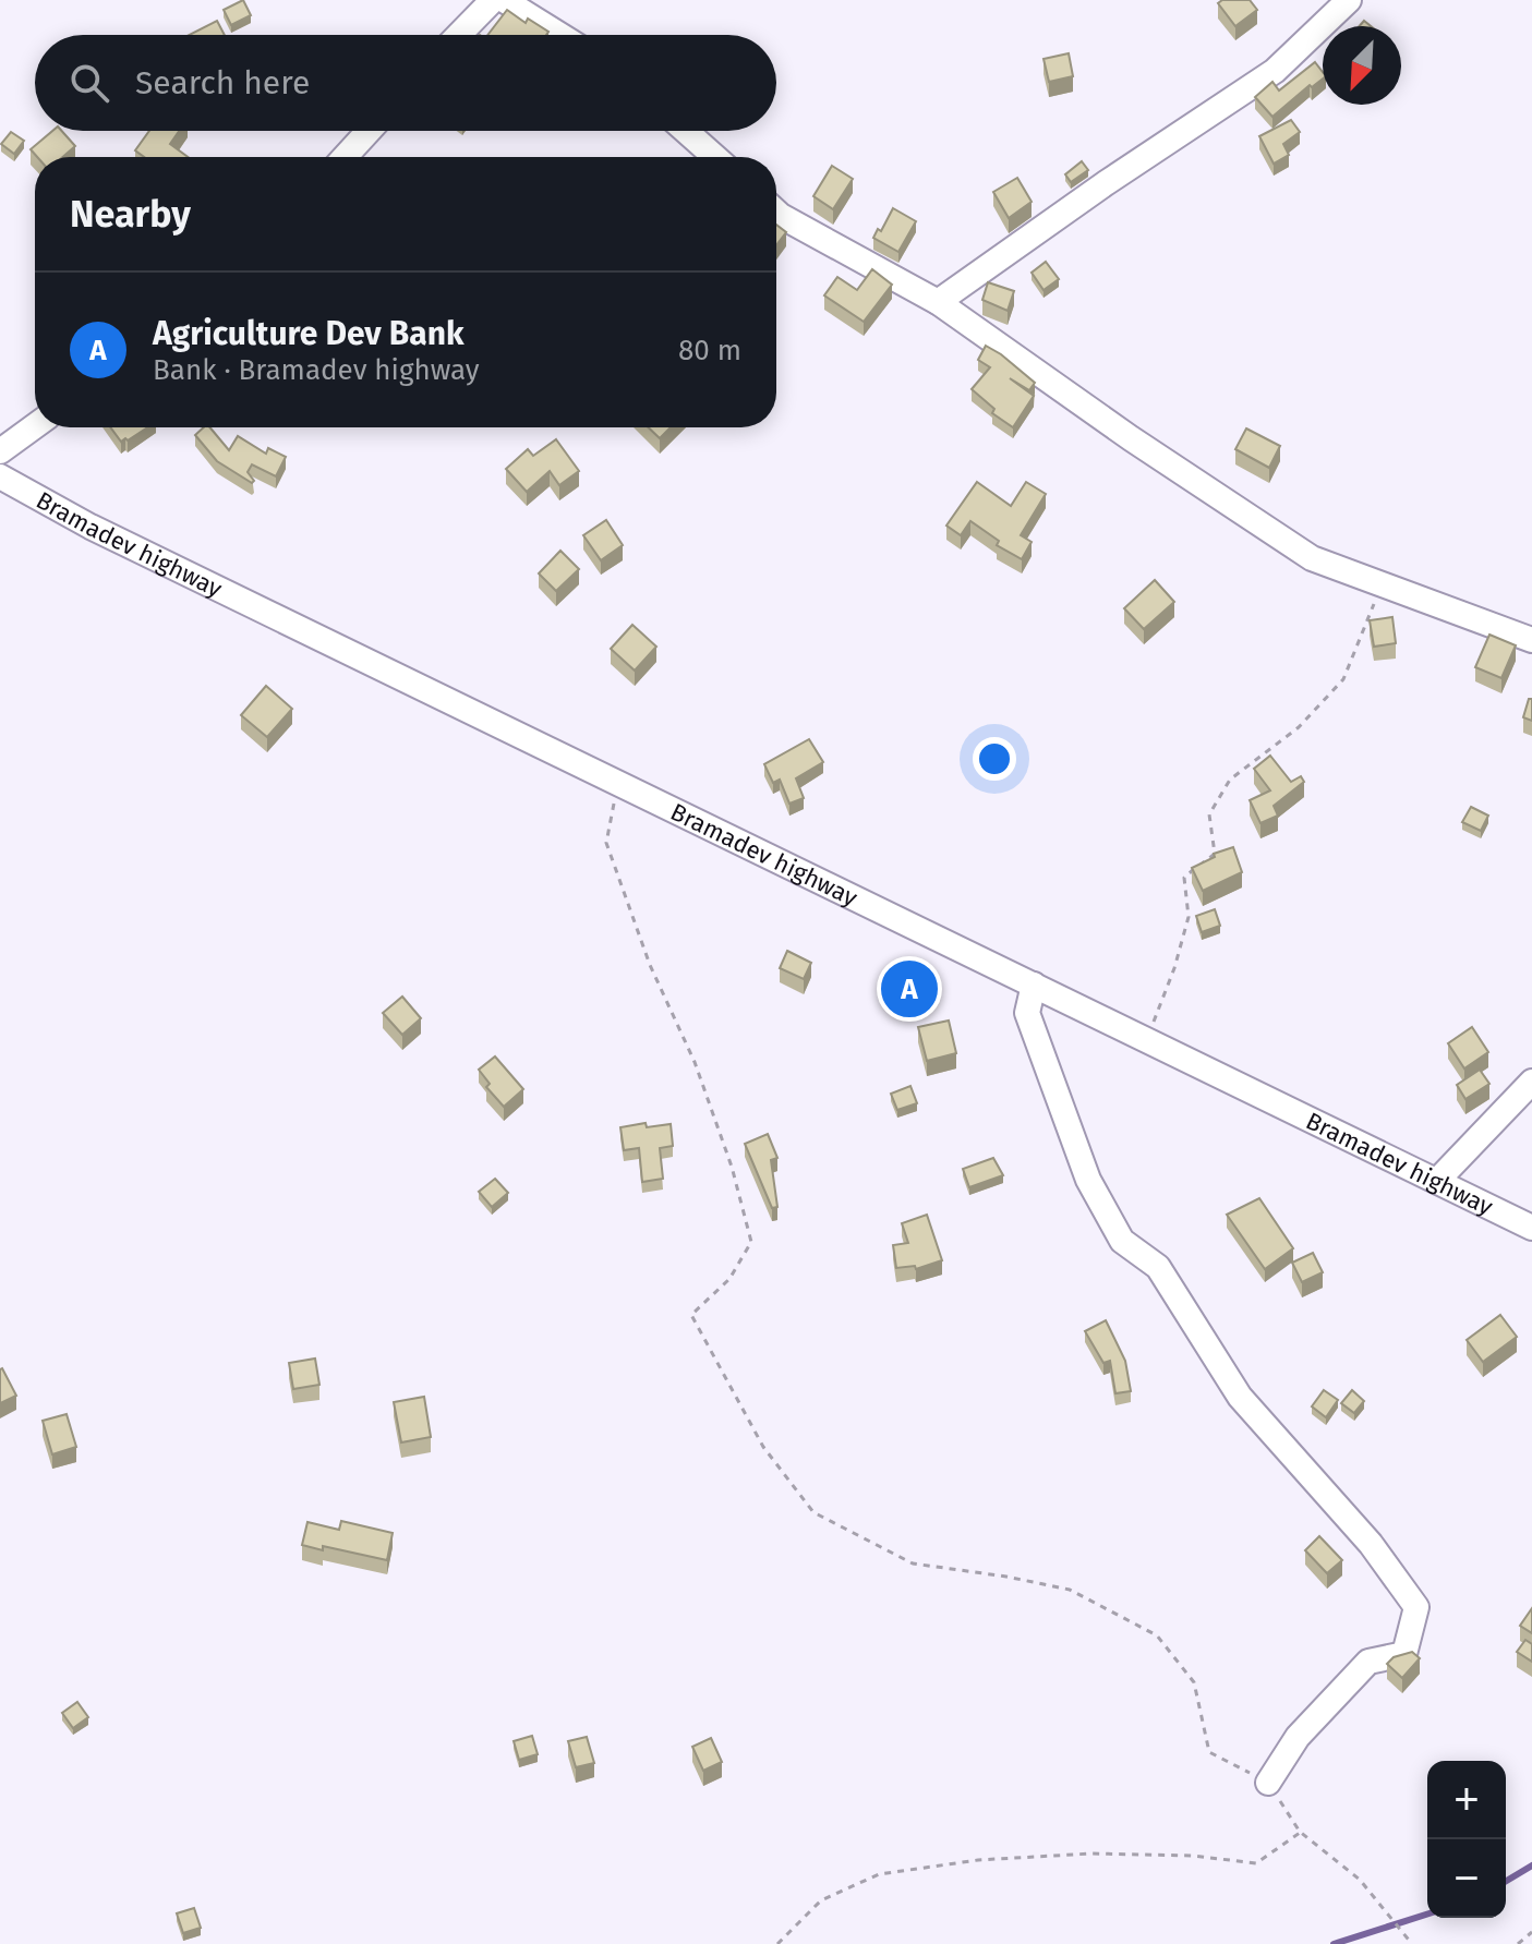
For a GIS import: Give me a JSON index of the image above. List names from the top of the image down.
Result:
{
  "streets": {
    "street": ["Bramadev highway"]
  },
  "north": "bottom left",
  "page": {
    "search": "Search here",
    "heading": "Nearby",
    "list": [
      {
        "mark": "A",
        "name": "Agriculture Dev Bank",
        "note": "Bank · Bramadev highway",
        "value": "80 m"
      }
    ],
    "pins": "A",
    "map_buttons": ["+", "−"]
  }
}
